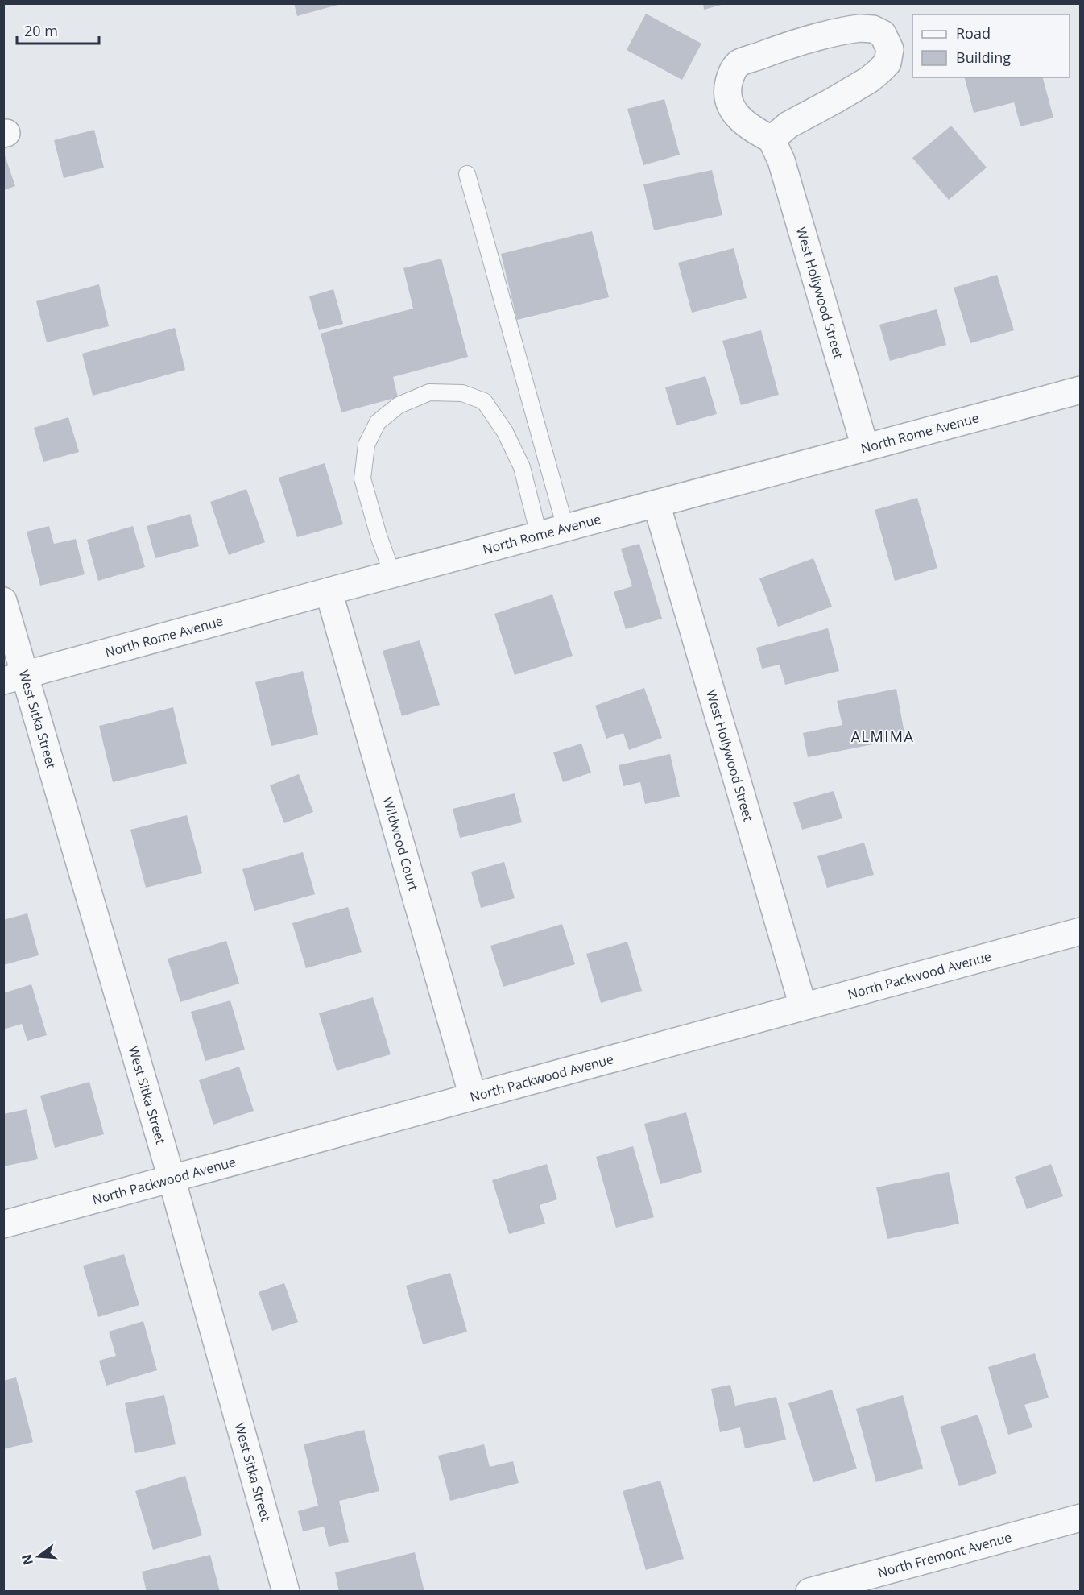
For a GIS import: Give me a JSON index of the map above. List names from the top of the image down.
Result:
{
  "streets": {
    "street": [
      "West Hollywood Street",
      "North Rome Avenue",
      "West Sitka Street",
      "Wildwood Court",
      "North Packwood Avenue",
      "North Fremont Avenue"
    ]
  },
  "crossings": [
    ["West Hollywood Street", "North Rome Avenue"],
    ["West Hollywood Street", "North Packwood Avenue"],
    ["North Rome Avenue", "West Sitka Street"],
    ["North Rome Avenue", "Wildwood Court"],
    ["West Sitka Street", "North Packwood Avenue"],
    ["Wildwood Court", "North Packwood Avenue"]
  ],
  "districts": ["ALMIMA"],
  "legend": ["Road", "Building"],
  "scale_bar": "20 m",
  "north": "left"
}
